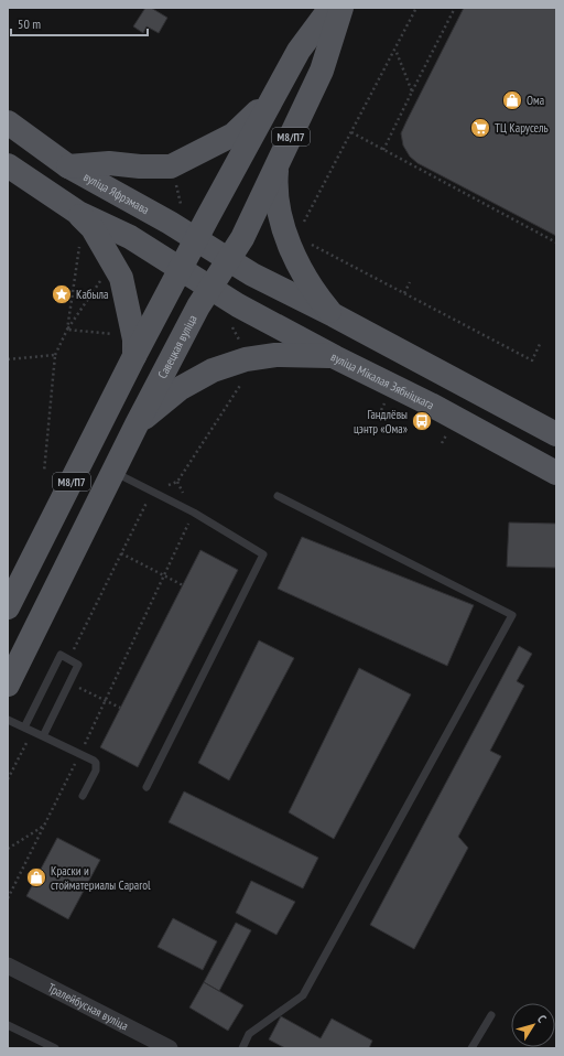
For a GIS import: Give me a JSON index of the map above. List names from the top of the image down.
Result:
{
  "streets": {
    "main road": [
      "М8/П7",
      "вуліца Яфрэмава",
      "Савецкая вуліца",
      "вуліца Мікалая Зябніцкага"
    ],
    "street": ["Тралейбусная вуліца"]
  },
  "crossings": [
    ["М8/П7", "вуліца Яфрэмава"],
    ["вуліца Яфрэмава", "Савецкая вуліца"],
    ["Савецкая вуліца", "вуліца Мікалая Зябніцкага"]
  ],
  "places": {
    "shop": ["Ома", "Краски и стойматериалы Сaparol"],
    "supermarket": ["ТЦ Карусель"],
    "place": ["Кабыла"],
    "bus stop": ["Гандлёвы цэнтр «Ома»"]
  },
  "scale_bar": "50 m",
  "north": "top right"
}
